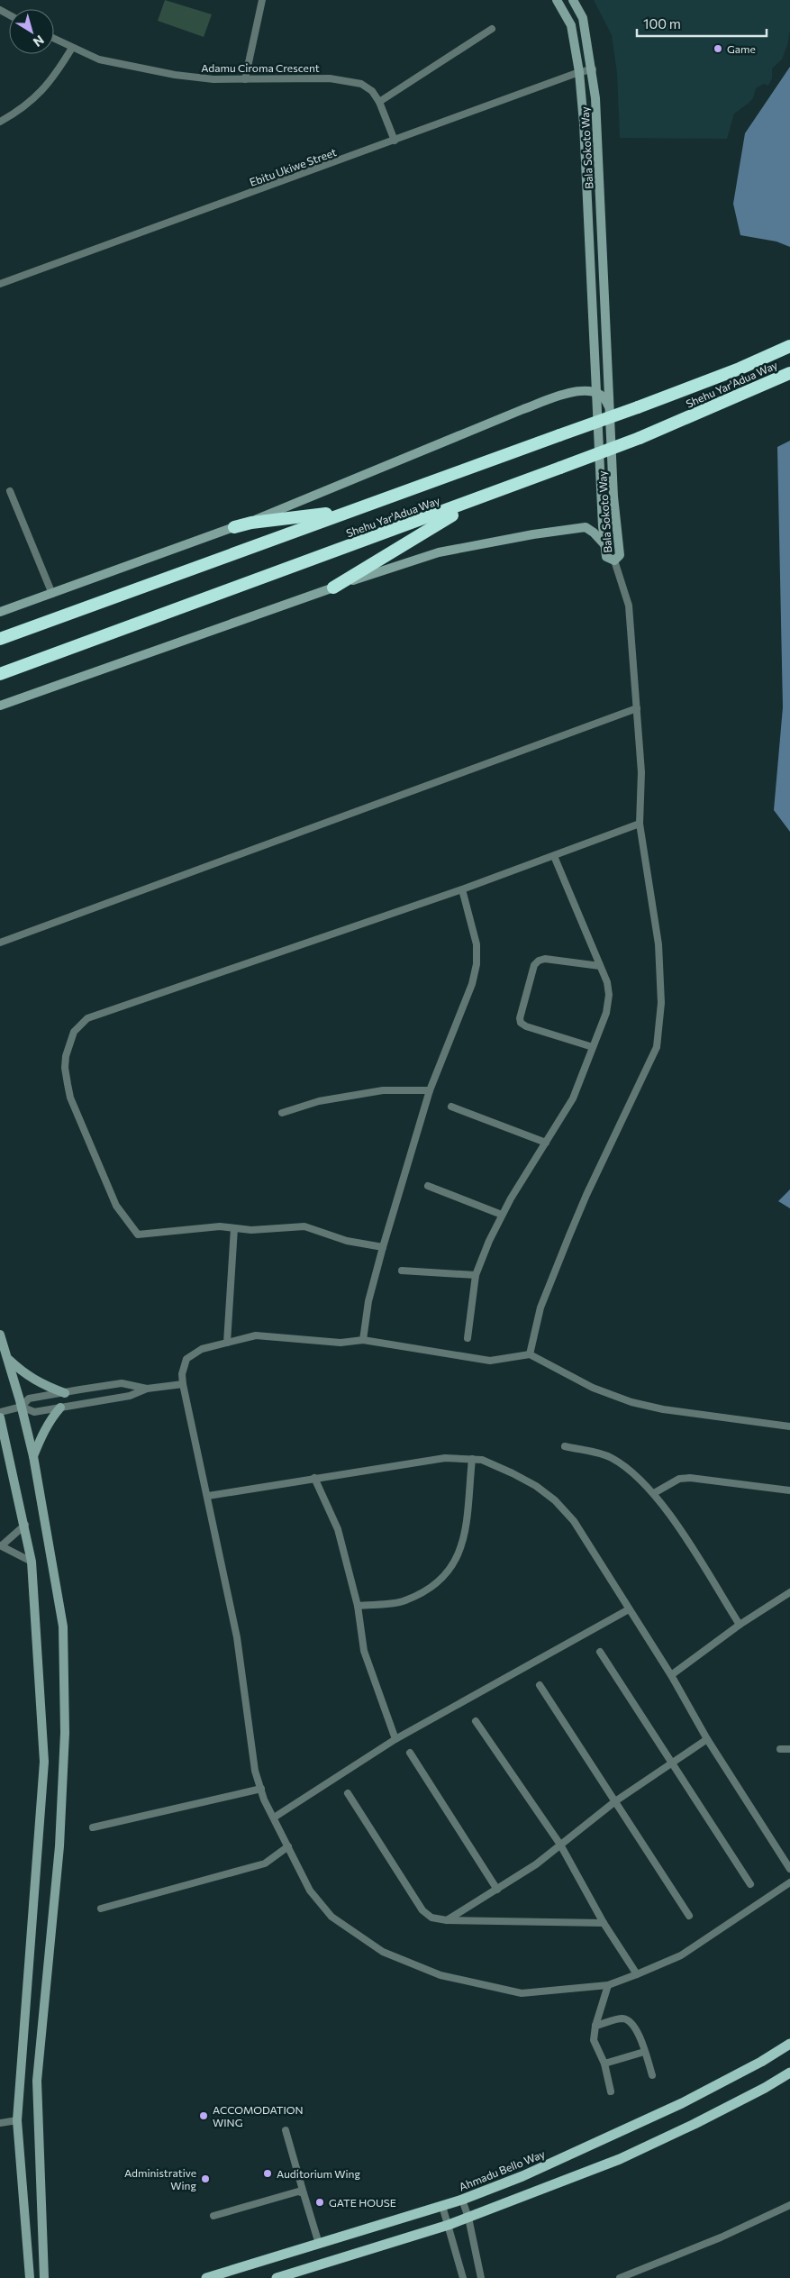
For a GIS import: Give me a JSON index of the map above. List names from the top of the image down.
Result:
{
  "streets": {
    "highway": ["Shehu Yar'Adua Way"],
    "main road": ["Ahmadu Bello Way"],
    "street": ["Adamu Ciroma Crescent", "Bala Sokoto Way", "Ebitu Ukiwe Street"]
  },
  "crossings": [
    ["Adamu Ciroma Crescent", "Ebitu Ukiwe Street"],
    ["Bala Sokoto Way", "Ebitu Ukiwe Street"]
  ],
  "places": [
    "Game",
    "ACCOMODATION WING",
    "Auditorium Wing",
    "Administrative Wing",
    "GATE HOUSE"
  ],
  "scale_bar": "100 m",
  "north": "bottom right"
}
